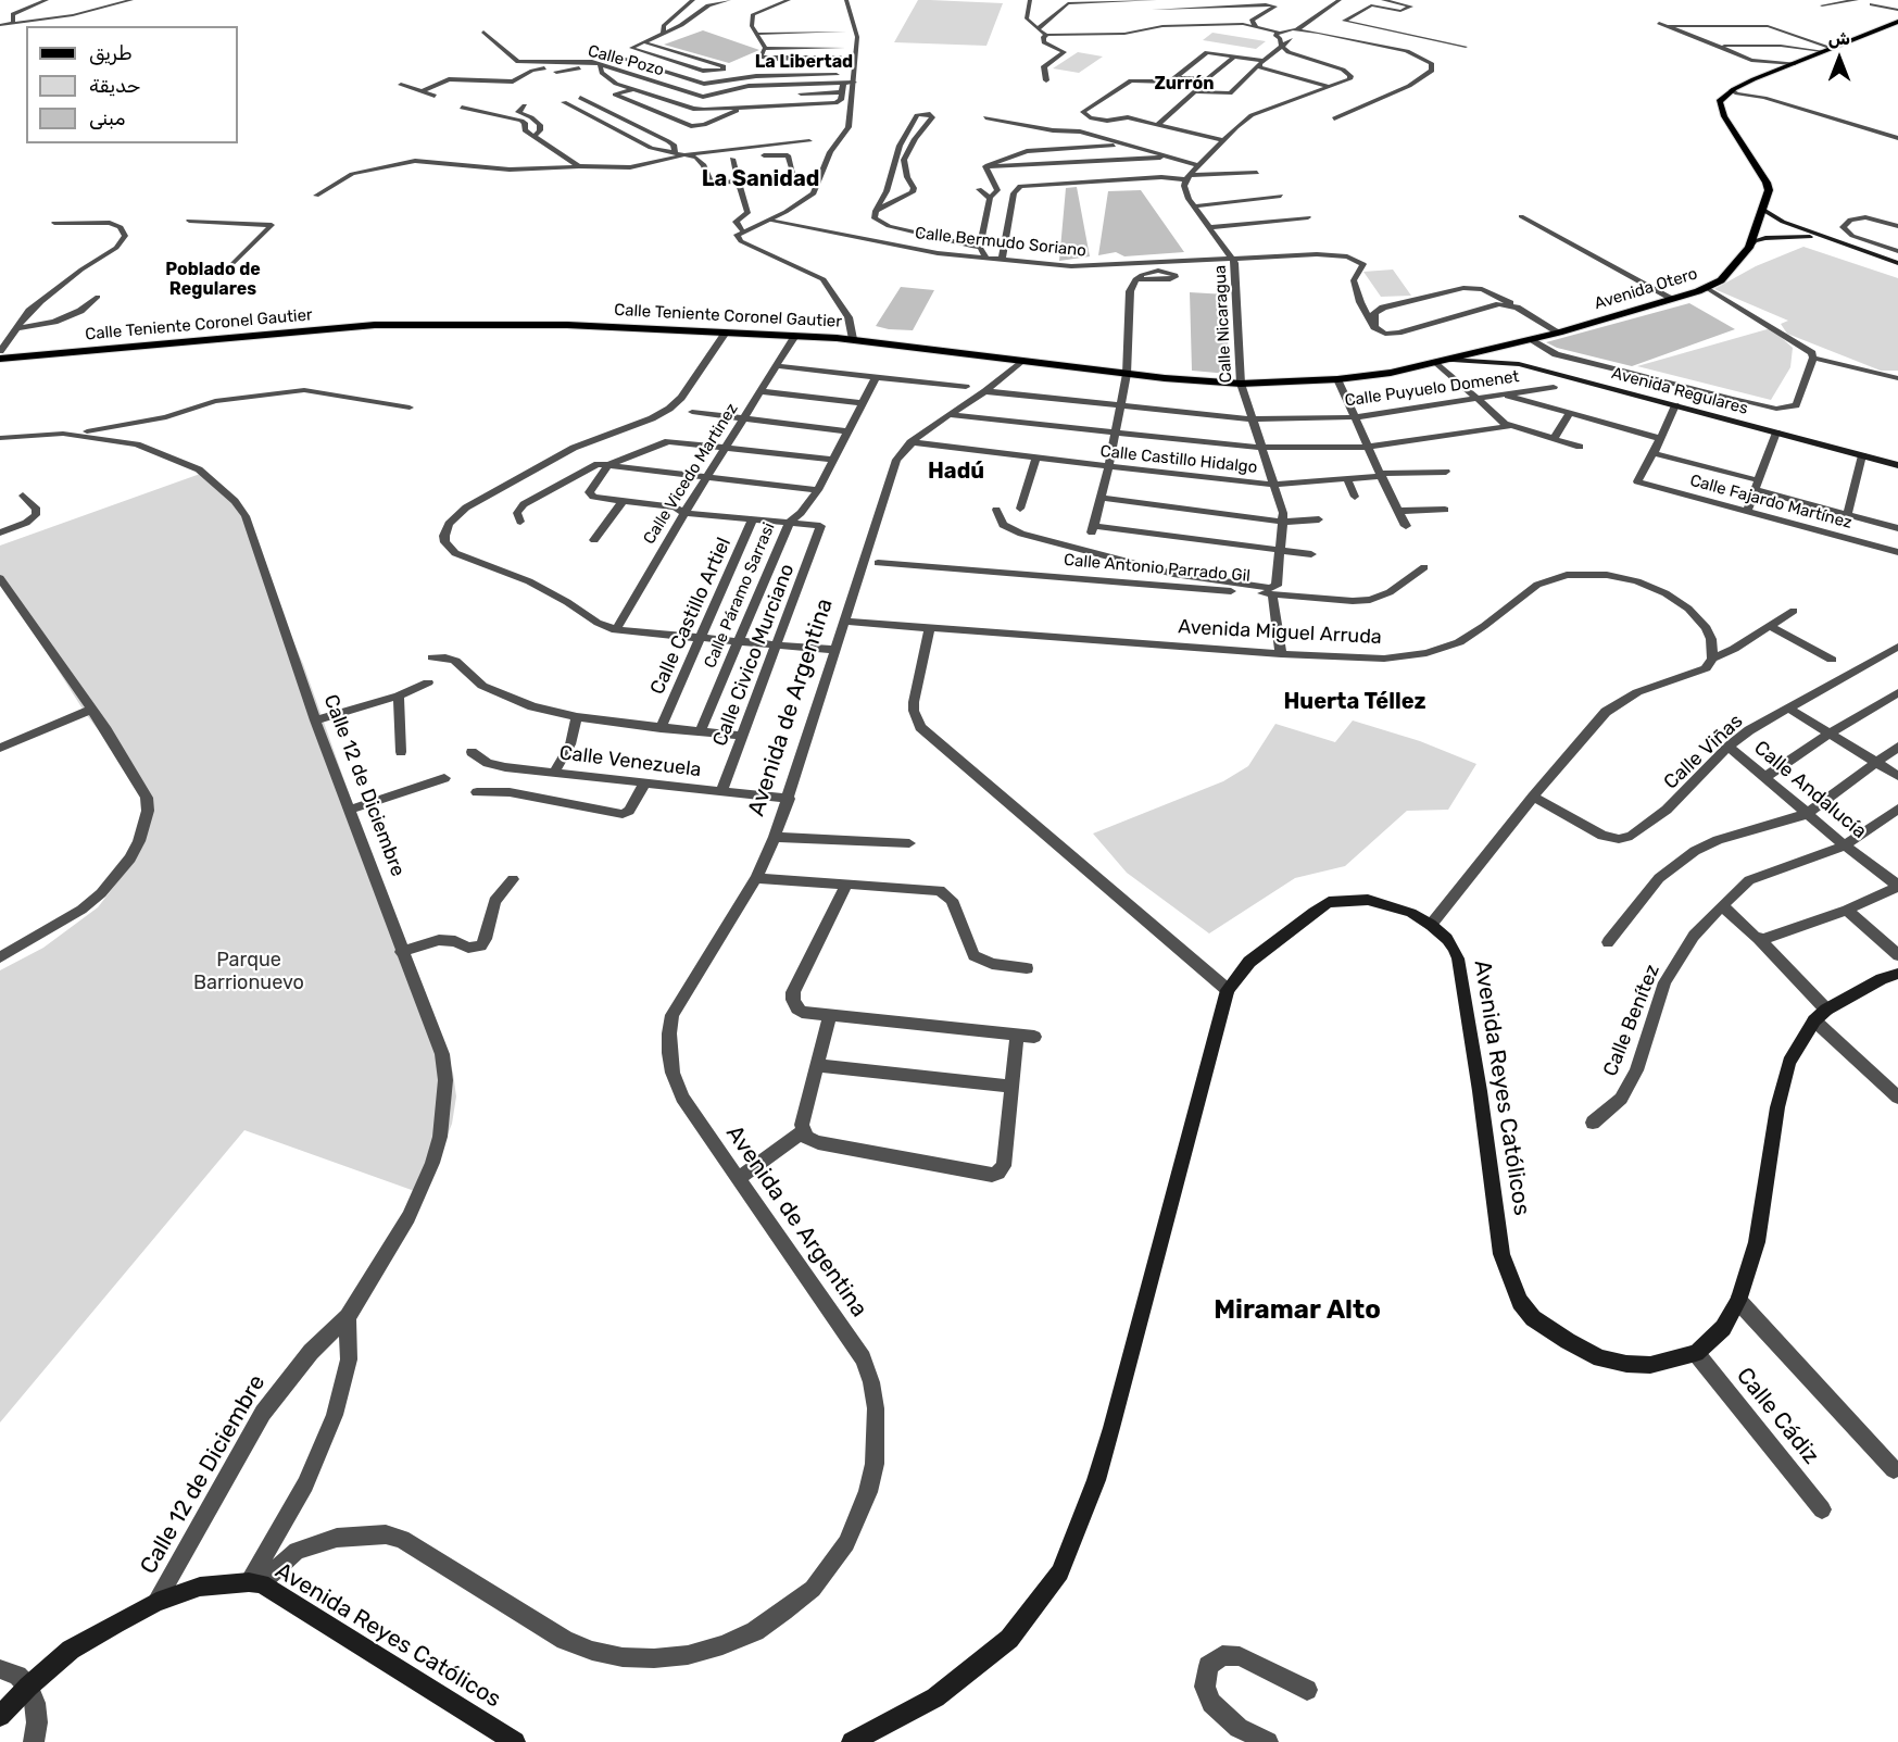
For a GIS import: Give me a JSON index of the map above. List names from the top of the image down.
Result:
{
  "streets": {
    "main road": [
      "Avenida Otero",
      "Calle Teniente Coronel Gautier",
      "Avenida Regulares",
      "Avenida Reyes Católicos"
    ],
    "street": [
      "Calle Pozo",
      "Calle Bermudo Soriano",
      "Calle Nicaragua",
      "Calle Puyuelo Domenet",
      "Calle Castillo Hidalgo",
      "Calle Vicedo Martinez",
      "Calle Fajardo Martínez",
      "Calle Antonio Parrado Gil",
      "Calle Páramo Sarrasi",
      "Calle Castillo Artiel",
      "Avenida Miguel Arruda",
      "Calle Civico Murciano",
      "Avenida de Argentina",
      "Calle Viñas",
      "Calle Venezuela",
      "Calle 12 de Diciembre",
      "Calle Andalucía",
      "Calle Benítez",
      "Calle Cádiz"
    ]
  },
  "crossings": [
    ["Calle Bermudo Soriano", "Calle Nicaragua"],
    ["Avenida Otero", "Calle Teniente Coronel Gautier"],
    ["Avenida Otero", "Avenida Regulares"],
    ["Calle Teniente Coronel Gautier", "Calle Nicaragua"],
    ["Calle Teniente Coronel Gautier", "Avenida Regulares"],
    ["Calle Teniente Coronel Gautier", "Calle Vicedo Martinez"],
    ["Calle Teniente Coronel Gautier", "Avenida de Argentina"],
    ["Calle Nicaragua", "Calle Puyuelo Domenet"],
    ["Calle Nicaragua", "Calle Castillo Hidalgo"],
    ["Calle Nicaragua", "Calle Antonio Parrado Gil"],
    ["Calle Nicaragua", "Avenida Miguel Arruda"],
    ["Calle Puyuelo Domenet", "Avenida de Argentina"],
    ["Calle Castillo Hidalgo", "Avenida de Argentina"],
    ["Calle Páramo Sarrasi", "Calle Civico Murciano"],
    ["Avenida Miguel Arruda", "Avenida de Argentina"],
    ["Calle Civico Murciano", "Calle Venezuela"],
    ["Avenida de Argentina", "Calle Venezuela"],
    ["Avenida de Argentina", "Avenida Reyes Católicos"],
    ["Calle Viñas", "Calle Andalucía"],
    ["Calle 12 de Diciembre", "Avenida Reyes Católicos"],
    ["Calle Andalucía", "Calle Benítez"],
    ["Avenida Reyes Católicos", "Calle Cádiz"]
  ],
  "districts": [
    "La Libertad",
    "Zurrón",
    "La Sanidad",
    "Poblado de Regulares",
    "Hadú",
    "Huerta Téllez",
    "Miramar Alto"
  ],
  "parks": ["Parque Barrionuevo"],
  "legend": ["طريق", "حديقة", "مبنى"],
  "north": "top"
}
